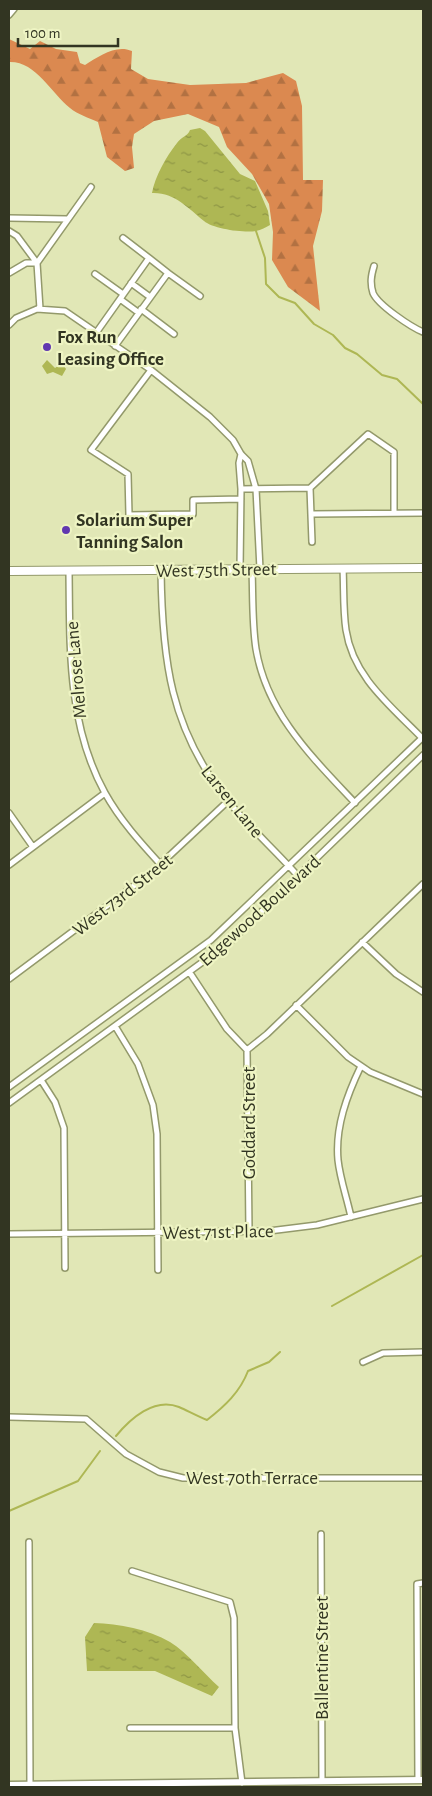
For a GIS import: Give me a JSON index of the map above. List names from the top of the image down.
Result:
{
  "streets": {
    "main road": ["West 75th Street"],
    "street": [
      "Melrose Lane",
      "Larsen Lane",
      "West 73rd Street",
      "Edgewood Boulevard",
      "Goddard Street",
      "West 71st Place",
      "West 70th Terrace",
      "Ballentine Street"
    ]
  },
  "crossings": [
    ["West 75th Street", "Melrose Lane"],
    ["West 75th Street", "Larsen Lane"],
    ["Melrose Lane", "West 73rd Street"],
    ["Larsen Lane", "West 73rd Street"],
    ["Larsen Lane", "Edgewood Boulevard"],
    ["Edgewood Boulevard", "Goddard Street"],
    ["Goddard Street", "West 71st Place"]
  ],
  "places": ["Fox Run Leasing Office", "Solarium Super Tanning Salon"],
  "scale_bar": "100 m"
}
